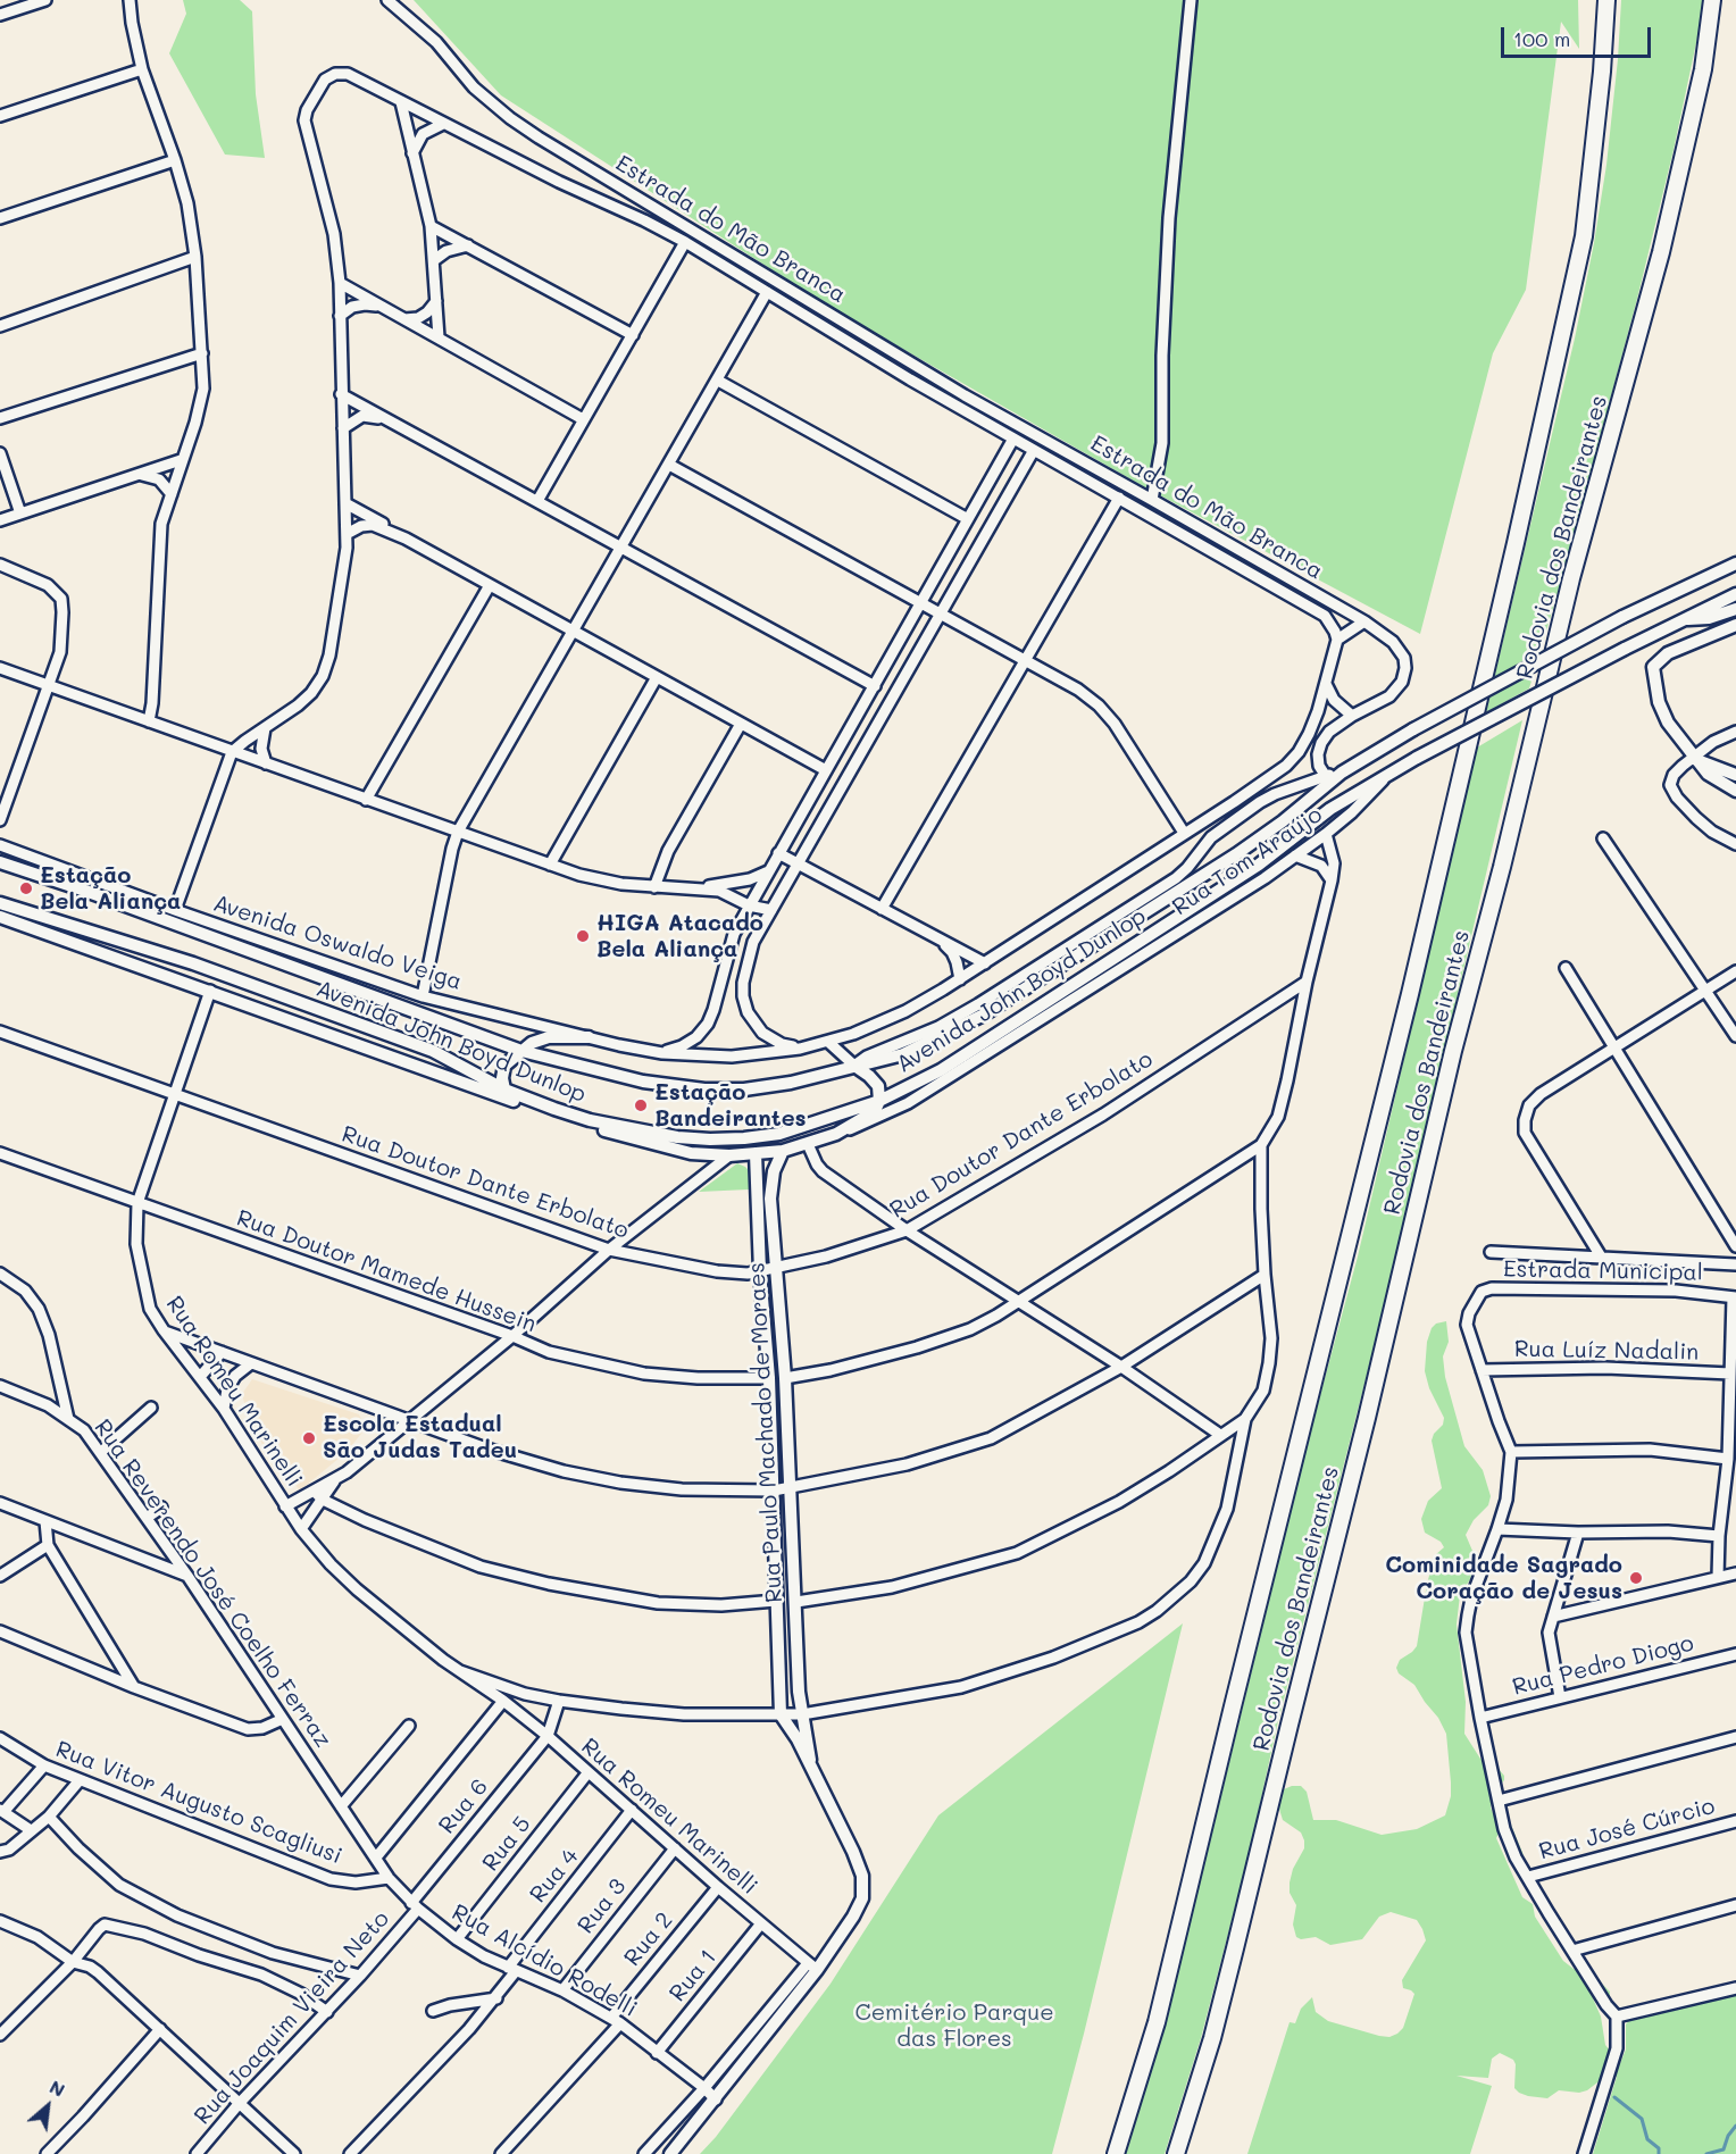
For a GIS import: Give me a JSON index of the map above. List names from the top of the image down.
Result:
{
  "streets": {
    "highway": ["Rodovia dos Bandeirantes"],
    "main road": ["Avenida John Boyd Dunlop", "Rua Paulo Machado de Moraes"],
    "street": [
      "Estrada do Mão Branca",
      "Rua Tom Araújo",
      "Avenida Oswaldo Veiga",
      "Rua Doutor Dante Erbolato",
      "Rua Doutor Mamede Hussein",
      "Estrada Municipal",
      "Rua Luíz Nadalin",
      "Rua Romeu Marinelli",
      "Rua Reverendo José Coelho Ferraz",
      "Rua Pedro Diogo",
      "Rua Vitor Augusto Scagliusi",
      "Rua 6",
      "Rua José Cúrcio",
      "Rua 5",
      "Rua 4",
      "Rua 3",
      "Rua 2",
      "Rua Alcídio Rodelli",
      "Rua 1",
      "Rua Joaquim Vieira Neto"
    ]
  },
  "crossings": [
    ["Rua Tom Araújo", "Avenida John Boyd Dunlop"],
    ["Rua Doutor Dante Erbolato", "Rua Romeu Marinelli"],
    ["Rua Doutor Dante Erbolato", "Rua Paulo Machado de Moraes"],
    ["Rua Doutor Mamede Hussein", "Rua Romeu Marinelli"],
    ["Rua Doutor Mamede Hussein", "Rua Paulo Machado de Moraes"],
    ["Estrada Municipal", "Rua Luíz Nadalin"],
    ["Rua Romeu Marinelli", "Rua Paulo Machado de Moraes"],
    ["Rua Romeu Marinelli", "Rua 6"],
    ["Rua Romeu Marinelli", "Rua 5"],
    ["Rua Romeu Marinelli", "Rua 4"],
    ["Rua Romeu Marinelli", "Rua 3"],
    ["Rua Romeu Marinelli", "Rua 2"],
    ["Rua Romeu Marinelli", "Rua 1"],
    ["Rua Reverendo José Coelho Ferraz", "Rua Vitor Augusto Scagliusi"],
    ["Rua Reverendo José Coelho Ferraz", "Rua 6"],
    ["Rua Reverendo José Coelho Ferraz", "Rua Alcídio Rodelli"],
    ["Rua Reverendo José Coelho Ferraz", "Rua Joaquim Vieira Neto"],
    ["Rua 6", "Rua Alcídio Rodelli"],
    ["Rua 6", "Rua Joaquim Vieira Neto"],
    ["Rua 5", "Rua Alcídio Rodelli"],
    ["Rua 4", "Rua Alcídio Rodelli"],
    ["Rua 3", "Rua Alcídio Rodelli"],
    ["Rua 2", "Rua Alcídio Rodelli"],
    ["Rua Alcídio Rodelli", "Rua 1"],
    ["Rua Alcídio Rodelli", "Rua Joaquim Vieira Neto"]
  ],
  "parks": ["Cemitério Parque das Flores"],
  "places": [
    "Estação Bela Aliança",
    "HIGA Atacado Bela Aliança",
    "Estação Bandeirantes",
    "Escola Estadual São Judas Tadeu",
    "Cominidade Sagrado Coração de Jesus"
  ],
  "scale_bar": "100 m",
  "north": "top right"
}
